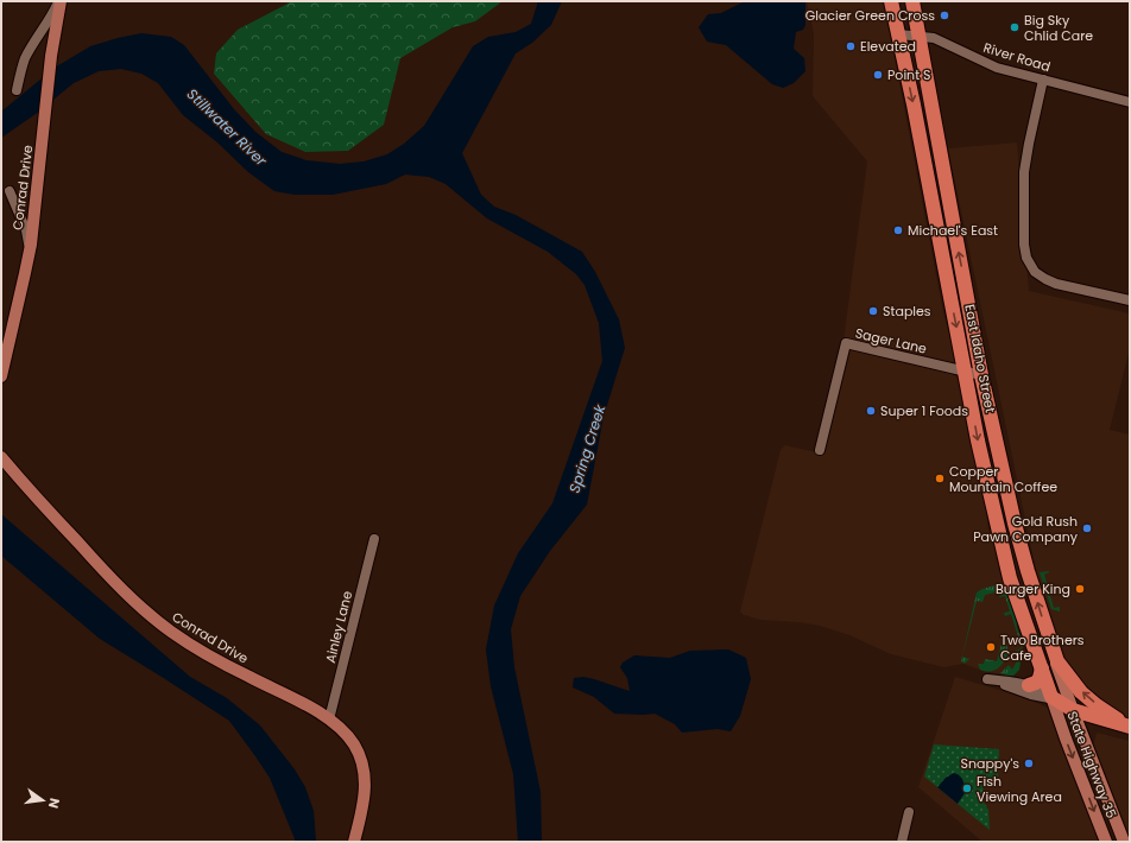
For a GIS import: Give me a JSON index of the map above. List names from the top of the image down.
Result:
{
  "streets": {
    "highway": ["East Idaho Street"],
    "main road": ["Conrad Drive", "State Highway 35"],
    "street": ["River Road", "Sager Lane", "Ainley Lane"]
  },
  "crossings": [
    ["River Road", "East Idaho Street"],
    ["Conrad Drive", "Ainley Lane"],
    ["Sager Lane", "East Idaho Street"],
    ["East Idaho Street", "State Highway 35"]
  ],
  "water": ["Stillwater River", "Spring Creek"],
  "places": [
    "Glacier Green Cross",
    "Big Sky Chlid Care",
    "Elevated",
    "Point S",
    "Michael's East",
    "Staples",
    "Super 1 Foods",
    "Copper Mountain Coffee",
    "Gold Rush Pawn Company",
    "Burger King",
    "Two Brothers Cafe",
    "Snappy's",
    "Fish Viewing Area"
  ],
  "north": "right"
}
